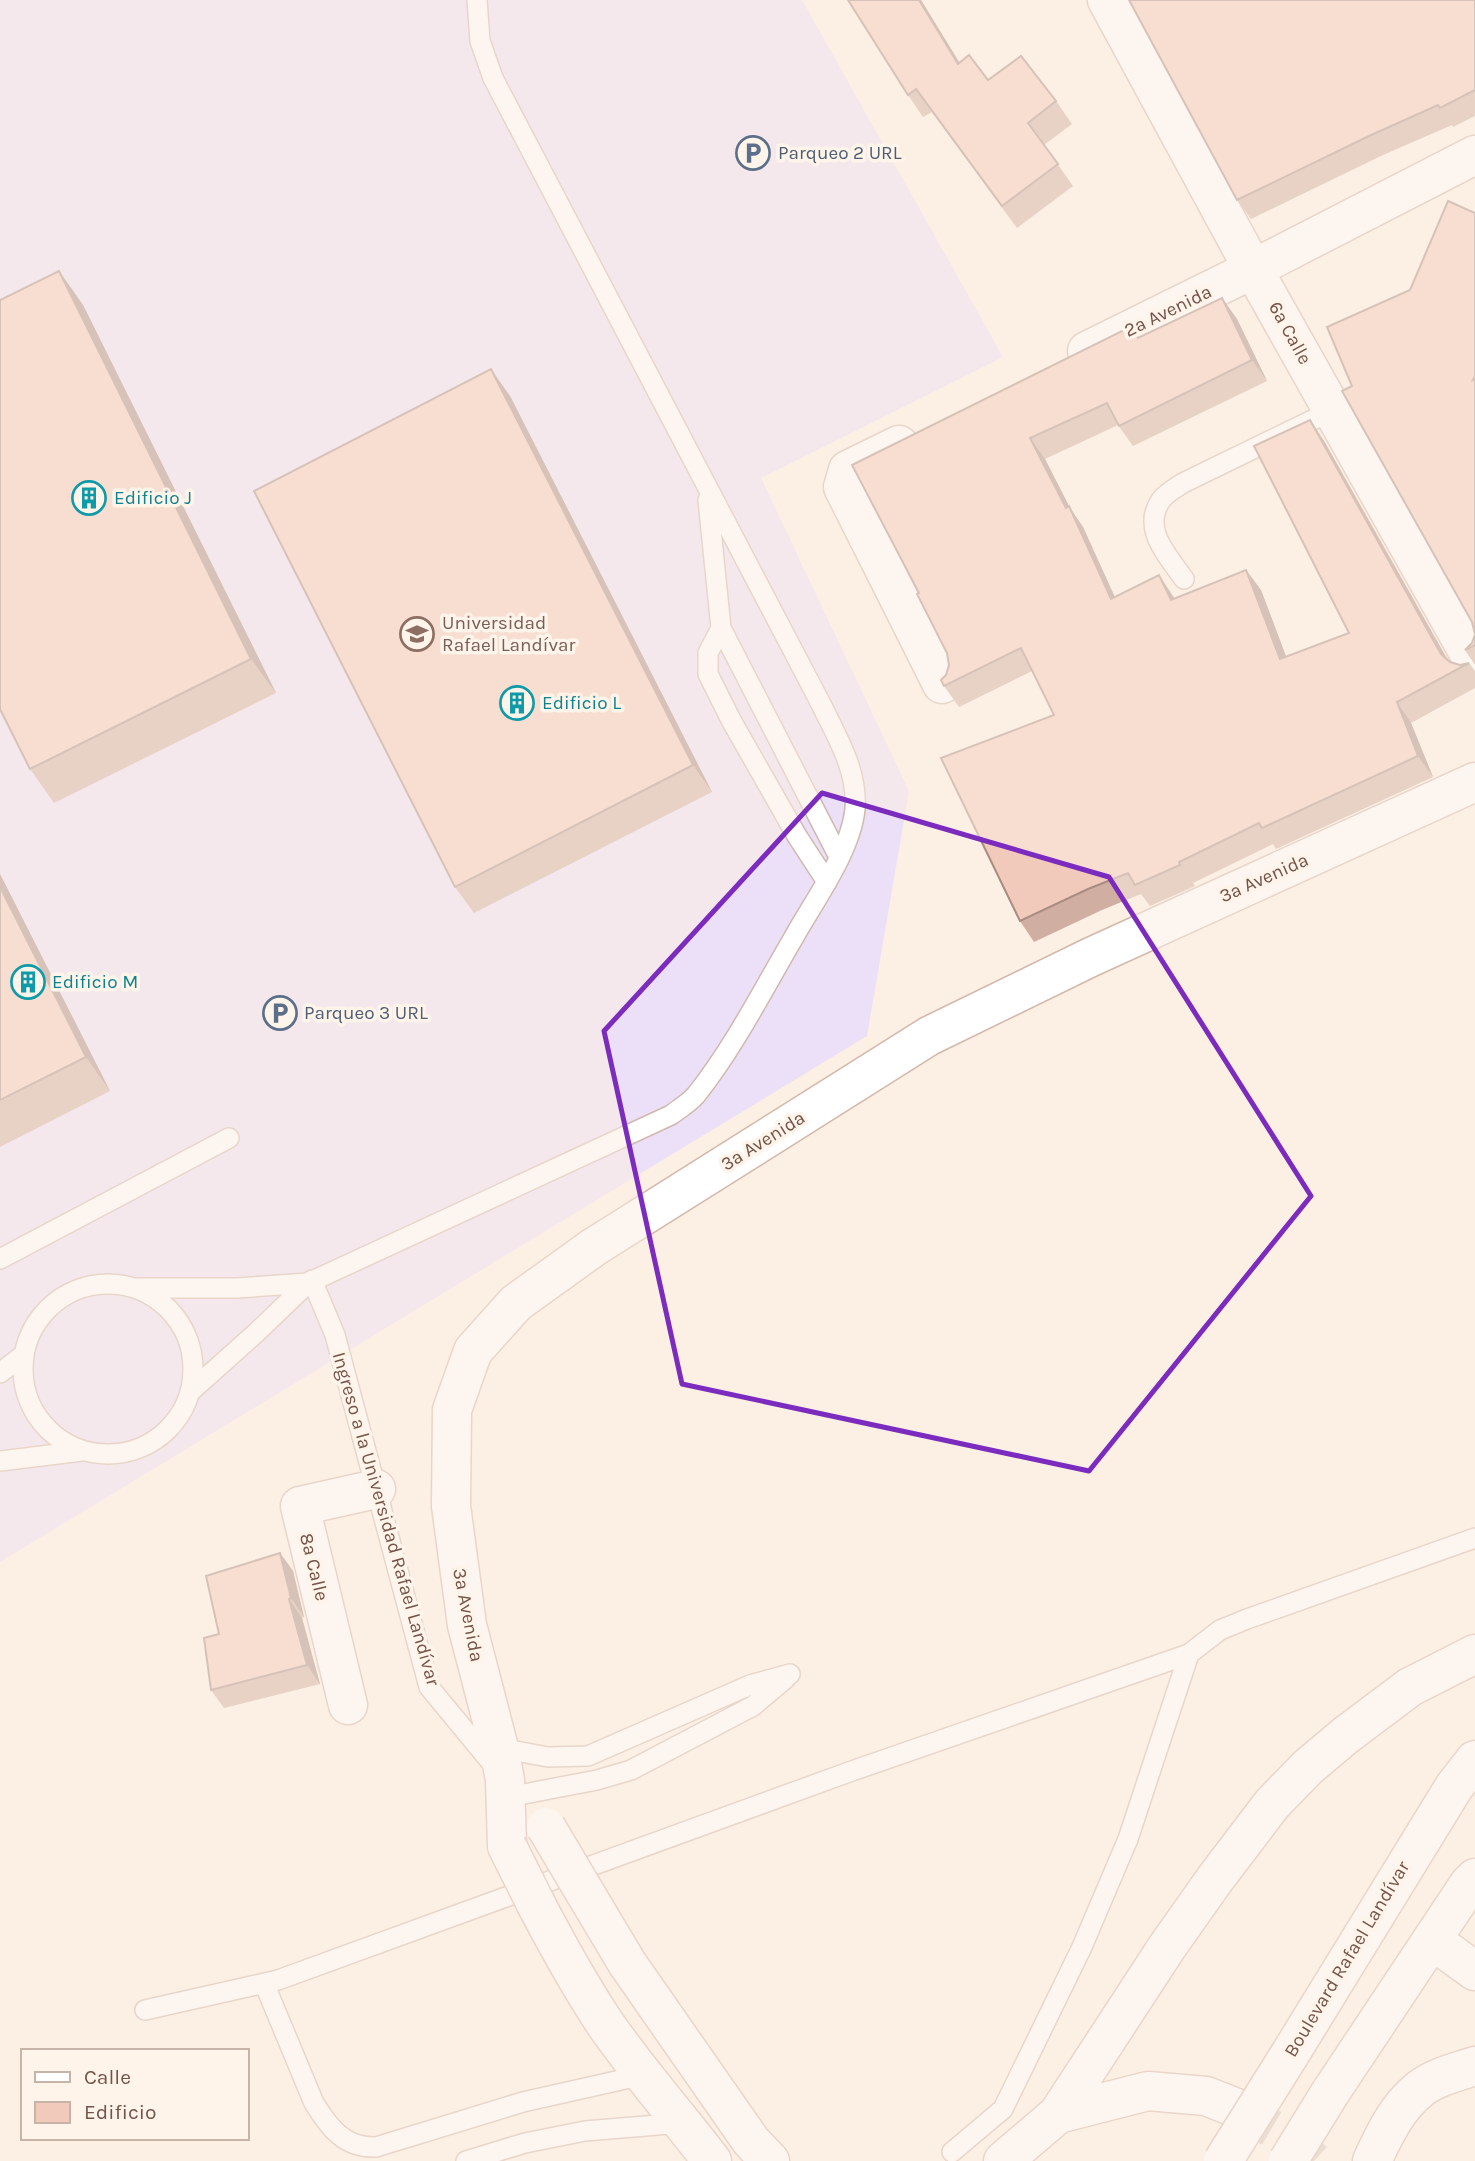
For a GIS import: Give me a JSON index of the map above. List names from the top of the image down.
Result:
{
  "streets": {
    "street": [
      "2a Avenida",
      "6a Calle",
      "3a Avenida",
      "8a Calle",
      "Boulevard Rafael Landívar"
    ],
    "lane": ["Ingreso a la Universidad Rafael Landívar"]
  },
  "crossings": [
    ["2a Avenida", "6a Calle"],
    ["3a Avenida", "Ingreso a la Universidad Rafael Landívar"],
    ["Ingreso a la Universidad Rafael Landívar", "8a Calle"]
  ],
  "places": {
    "parking": ["Parqueo 2 URL", "Parqueo 3 URL"],
    "building": ["Edificio J", "Edificio L", "Edificio M"],
    "school or university": ["Universidad Rafael Landívar"]
  },
  "legend": ["Calle", "Edificio"]
}
